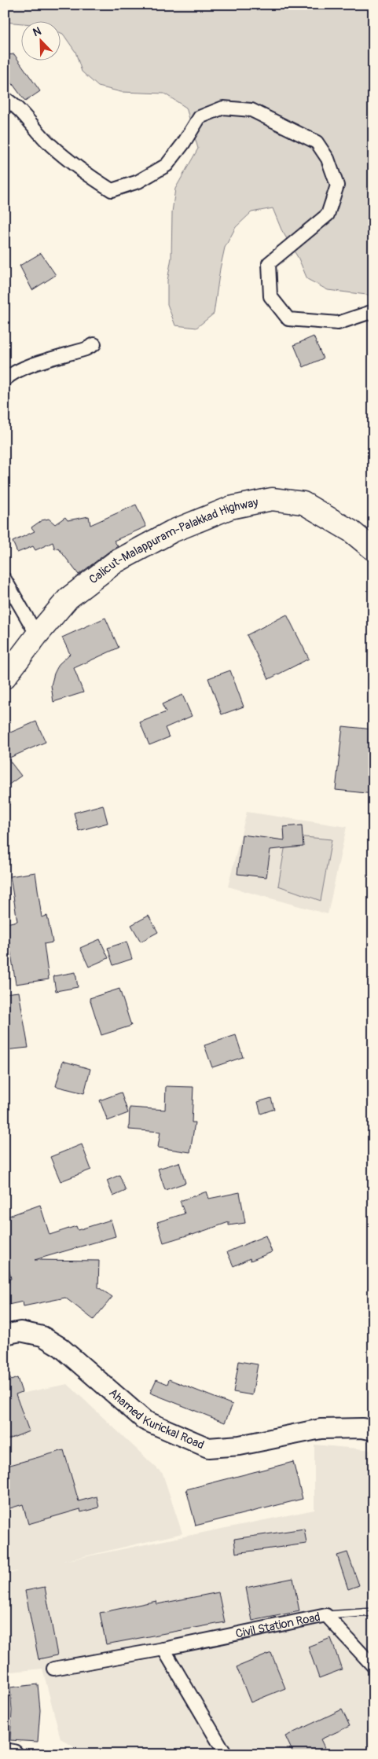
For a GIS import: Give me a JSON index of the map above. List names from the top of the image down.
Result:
{
  "streets": {
    "highway": ["Calicut-Malappuram-Palakkad Highway"],
    "main road": ["Ahamed Kurickal Road"],
    "street": ["Civil Station Road"]
  },
  "north": "top left"
}
